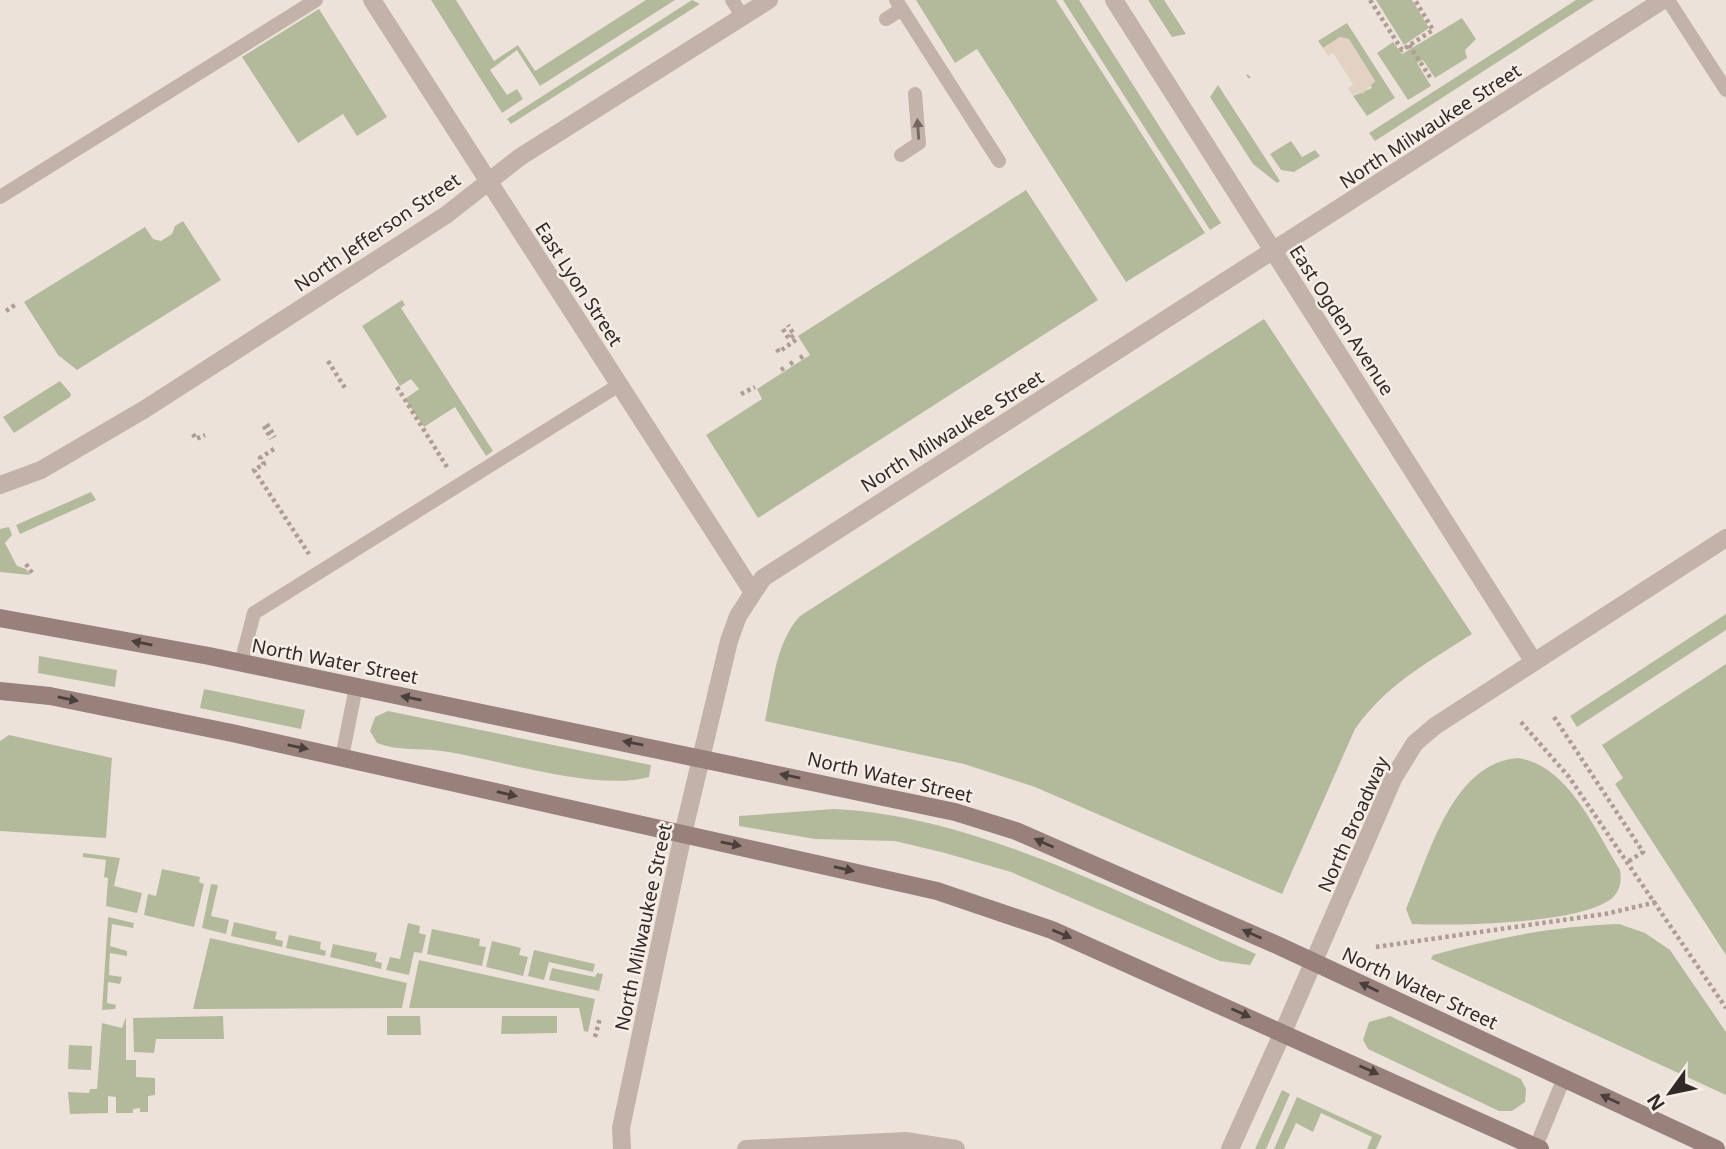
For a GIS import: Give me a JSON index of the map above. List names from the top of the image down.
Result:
{
  "streets": {
    "main road": ["North Water Street"],
    "street": [
      "North Milwaukee Street",
      "North Jefferson Street",
      "East Lyon Street",
      "East Ogden Avenue",
      "North Broadway"
    ]
  },
  "crossings": [
    ["North Milwaukee Street", "East Lyon Street"],
    ["North Milwaukee Street", "East Ogden Avenue"],
    ["North Milwaukee Street", "North Water Street"],
    ["North Jefferson Street", "East Lyon Street"],
    ["East Ogden Avenue", "North Broadway"],
    ["North Water Street", "North Broadway"]
  ],
  "north": "bottom left"
}
